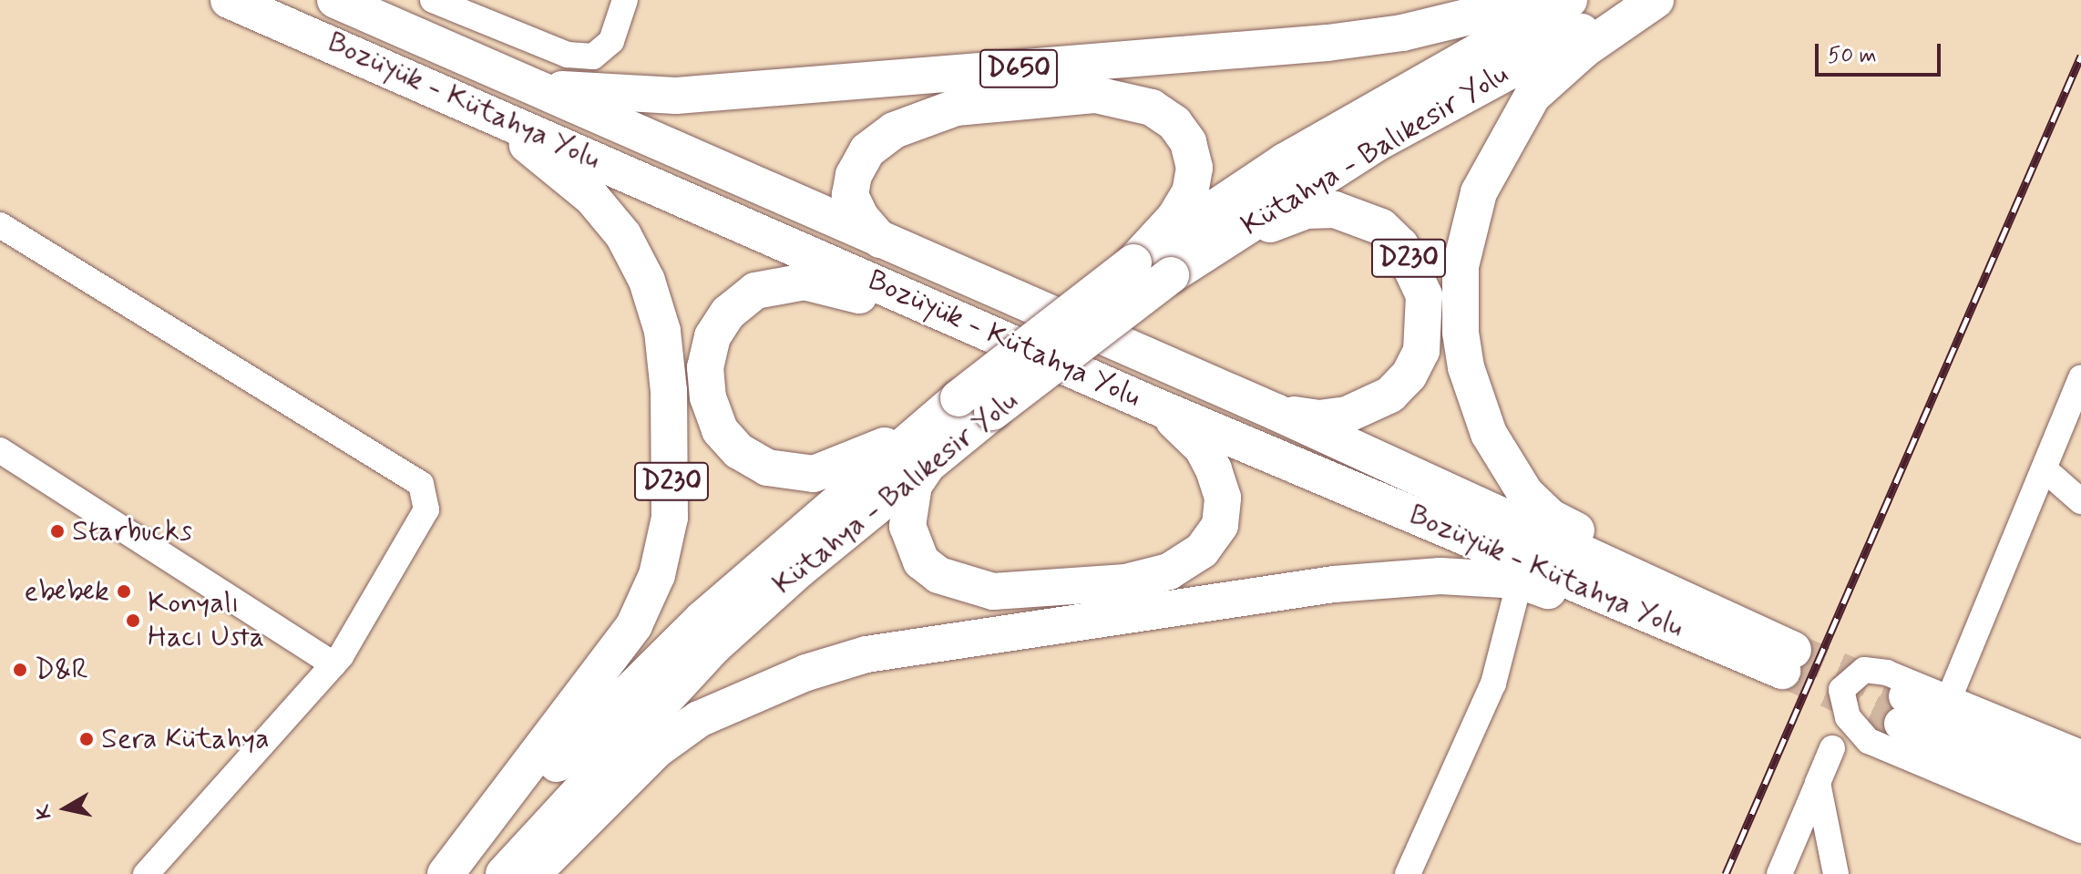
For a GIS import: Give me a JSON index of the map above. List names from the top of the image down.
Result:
{
  "streets": {
    "highway": [
      "D650",
      "Bozüyük - Kütahya Yolu",
      "Kütahya - Balıkesir Yolu",
      "D230"
    ]
  },
  "crossings": [
    ["D650", "Bozüyük - Kütahya Yolu"],
    ["Bozüyük - Kütahya Yolu", "D230"],
    ["Kütahya - Balıkesir Yolu", "D230"]
  ],
  "places": [
    "Starbucks",
    "ebebek",
    "Konyalı Hacı Usta",
    "D&R",
    "Sera Kütahya"
  ],
  "scale_bar": "50 m",
  "north": "left"
}
